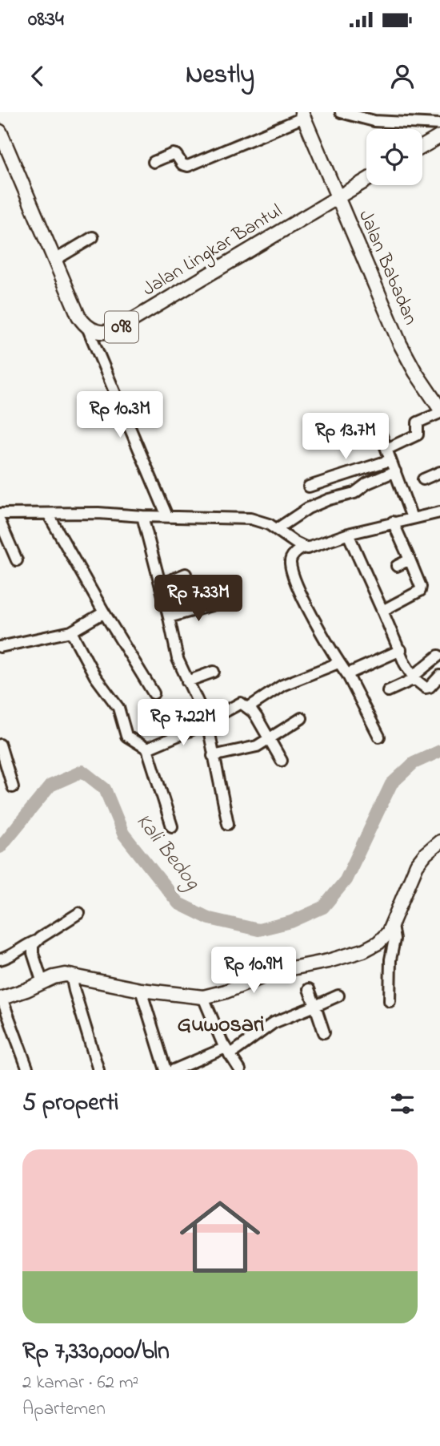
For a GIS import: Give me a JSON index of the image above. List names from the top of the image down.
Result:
{
  "streets": {
    "main road": ["Jalan Lingkar Bantul", "Jalan Babadan", "098"]
  },
  "crossings": [
    ["Jalan Lingkar Bantul", "Jalan Babadan"],
    ["Jalan Lingkar Bantul", "098"],
    ["Jalan Babadan", "098"]
  ],
  "districts": ["Guwosari"],
  "water": ["Kali Bedog"],
  "page": {
    "status": "08:34",
    "header": "Nestly",
    "price": [
      "Rp 10.3M",
      "Rp 13.7M",
      "Rp 7.33M",
      "Rp 7.22M",
      "Rp 10.9M"
    ],
    "heading": "5 properti",
    "list": [
      {
        "name": "Rp 7,330,000/bln",
        "note": "2 kamar · 62 m² · Apartemen"
      }
    ]
  }
}
